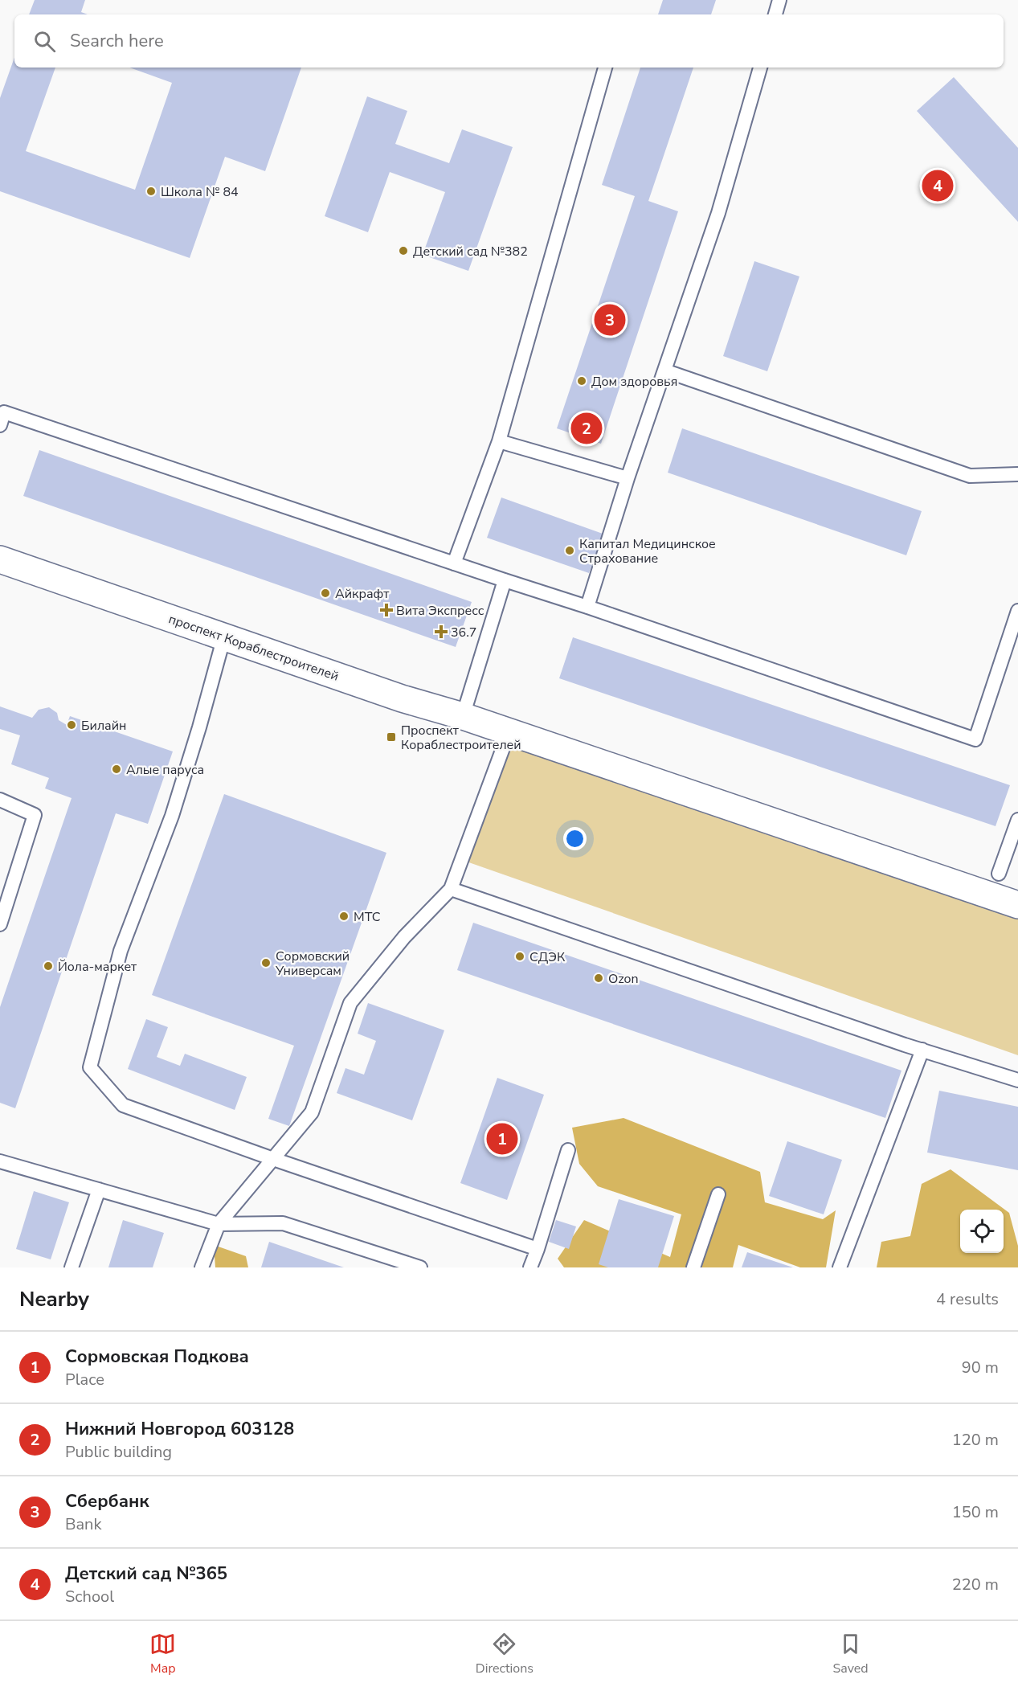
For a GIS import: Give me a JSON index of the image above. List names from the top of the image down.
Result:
{
  "streets": {
    "street": ["проспект Кораблестроителей"]
  },
  "places": {
    "other": [
      "Школа № 84",
      "Детский сад №382",
      "Дом здоровья",
      "Капитал Медицинское Страхование",
      "Айкрафт",
      "Билайн",
      "Алые паруса",
      "МТС",
      "СДЭК",
      "Сормовский Универсам",
      "Йола-маркет",
      "Ozon"
    ],
    "health": ["Вита Экспресс", "36.7"],
    "transit": ["Проспект Кораблестроителей"]
  },
  "page": {
    "search": "Search here",
    "pins": [
      "4",
      "3",
      "2",
      "1"
    ],
    "heading": ["Nearby", "4 results"],
    "list": [
      {
        "mark": "1",
        "name": "Сормовская Подкова",
        "note": "Place",
        "value": "90 m"
      },
      {
        "mark": "2",
        "name": "Нижний Новгород 603128",
        "note": "Public building",
        "value": "120 m"
      },
      {
        "mark": "3",
        "name": "Сбербанк",
        "note": "Bank",
        "value": "150 m"
      },
      {
        "mark": "4",
        "name": "Детский сад №365",
        "note": "School",
        "value": "220 m"
      }
    ],
    "nav": ["Map", "Directions", "Saved"]
  }
}
